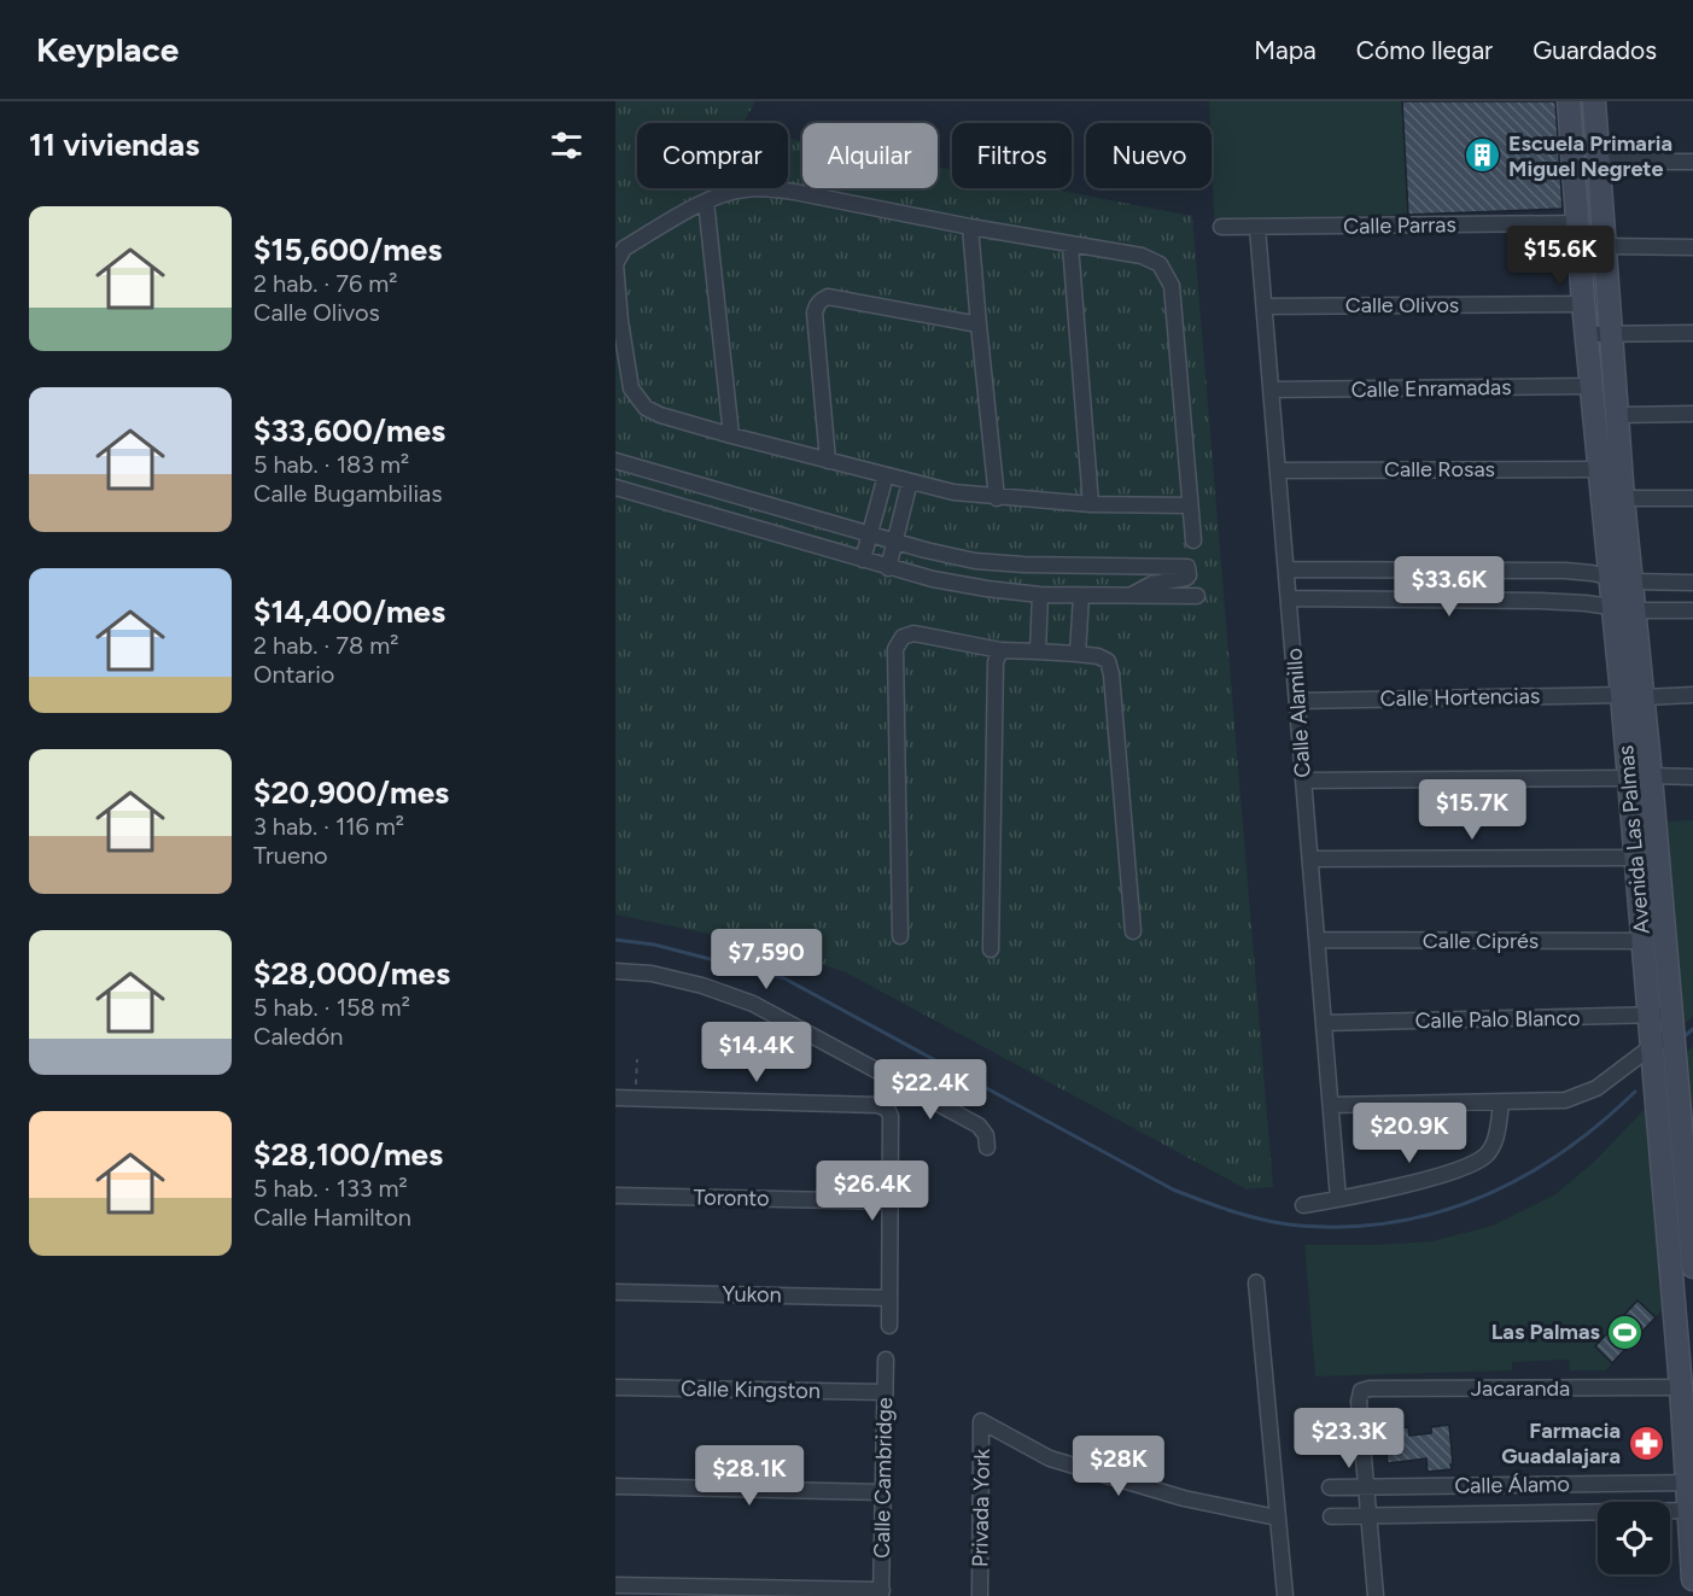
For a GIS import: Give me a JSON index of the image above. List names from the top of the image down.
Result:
{
  "streets": {
    "street": [
      "Calle Parras",
      "Calle Olivos",
      "Calle Enramadas",
      "Calle Rosas",
      "Calle Hortencias",
      "Calle Alamillo",
      "Avenida Las Palmas",
      "Calle Ciprés",
      "Calle Palo Blanco",
      "Toronto",
      "Yukon",
      "Jacaranda",
      "Calle Kingston",
      "Calle Cambridge",
      "Calle Álamo",
      "Privada York"
    ]
  },
  "crossings": [
    ["Calle Parras", "Calle Alamillo"],
    ["Calle Parras", "Avenida Las Palmas"],
    ["Calle Olivos", "Calle Alamillo"],
    ["Calle Olivos", "Avenida Las Palmas"],
    ["Calle Enramadas", "Calle Alamillo"],
    ["Calle Enramadas", "Avenida Las Palmas"],
    ["Calle Rosas", "Calle Alamillo"],
    ["Calle Rosas", "Avenida Las Palmas"],
    ["Calle Hortencias", "Calle Alamillo"],
    ["Calle Hortencias", "Avenida Las Palmas"],
    ["Calle Alamillo", "Calle Ciprés"],
    ["Calle Alamillo", "Calle Palo Blanco"],
    ["Avenida Las Palmas", "Calle Ciprés"],
    ["Avenida Las Palmas", "Calle Palo Blanco"],
    ["Avenida Las Palmas", "Jacaranda"],
    ["Avenida Las Palmas", "Calle Álamo"],
    ["Jacaranda", "Calle Álamo"],
    ["Calle Kingston", "Calle Cambridge"]
  ],
  "places": {
    "building": ["Escuela Primaria Miguel Negrete"],
    "sports": ["Las Palmas"],
    "pharmacy": ["Farmacia Guadalajara"]
  },
  "page": {
    "header": "Keyplace",
    "nav": ["Mapa", "Cómo llegar", "Guardados"],
    "heading": "11 viviendas",
    "chip": [
      "Comprar",
      "Alquilar",
      "Filtros",
      "Nuevo"
    ],
    "list": [
      {
        "name": "$15,600/mes",
        "note": "2 hab. · 76 m² · Calle Olivos"
      },
      {
        "name": "$33,600/mes",
        "note": "5 hab. · 183 m² · Calle Bugambilias"
      },
      {
        "name": "$14,400/mes",
        "note": "2 hab. · 78 m² · Ontario"
      },
      {
        "name": "$20,900/mes",
        "note": "3 hab. · 116 m² · Trueno"
      },
      {
        "name": "$28,000/mes",
        "note": "5 hab. · 158 m² · Caledón"
      },
      {
        "name": "$28,100/mes",
        "note": "5 hab. · 133 m² · Calle Hamilton"
      }
    ],
    "price": [
      "$15.6K",
      "$33.6K",
      "$15.7K",
      "$7,590",
      "$14.4K",
      "$22.4K",
      "$20.9K",
      "$26.4K",
      "$23.3K",
      "$28K",
      "$28.1K"
    ]
  }
}
